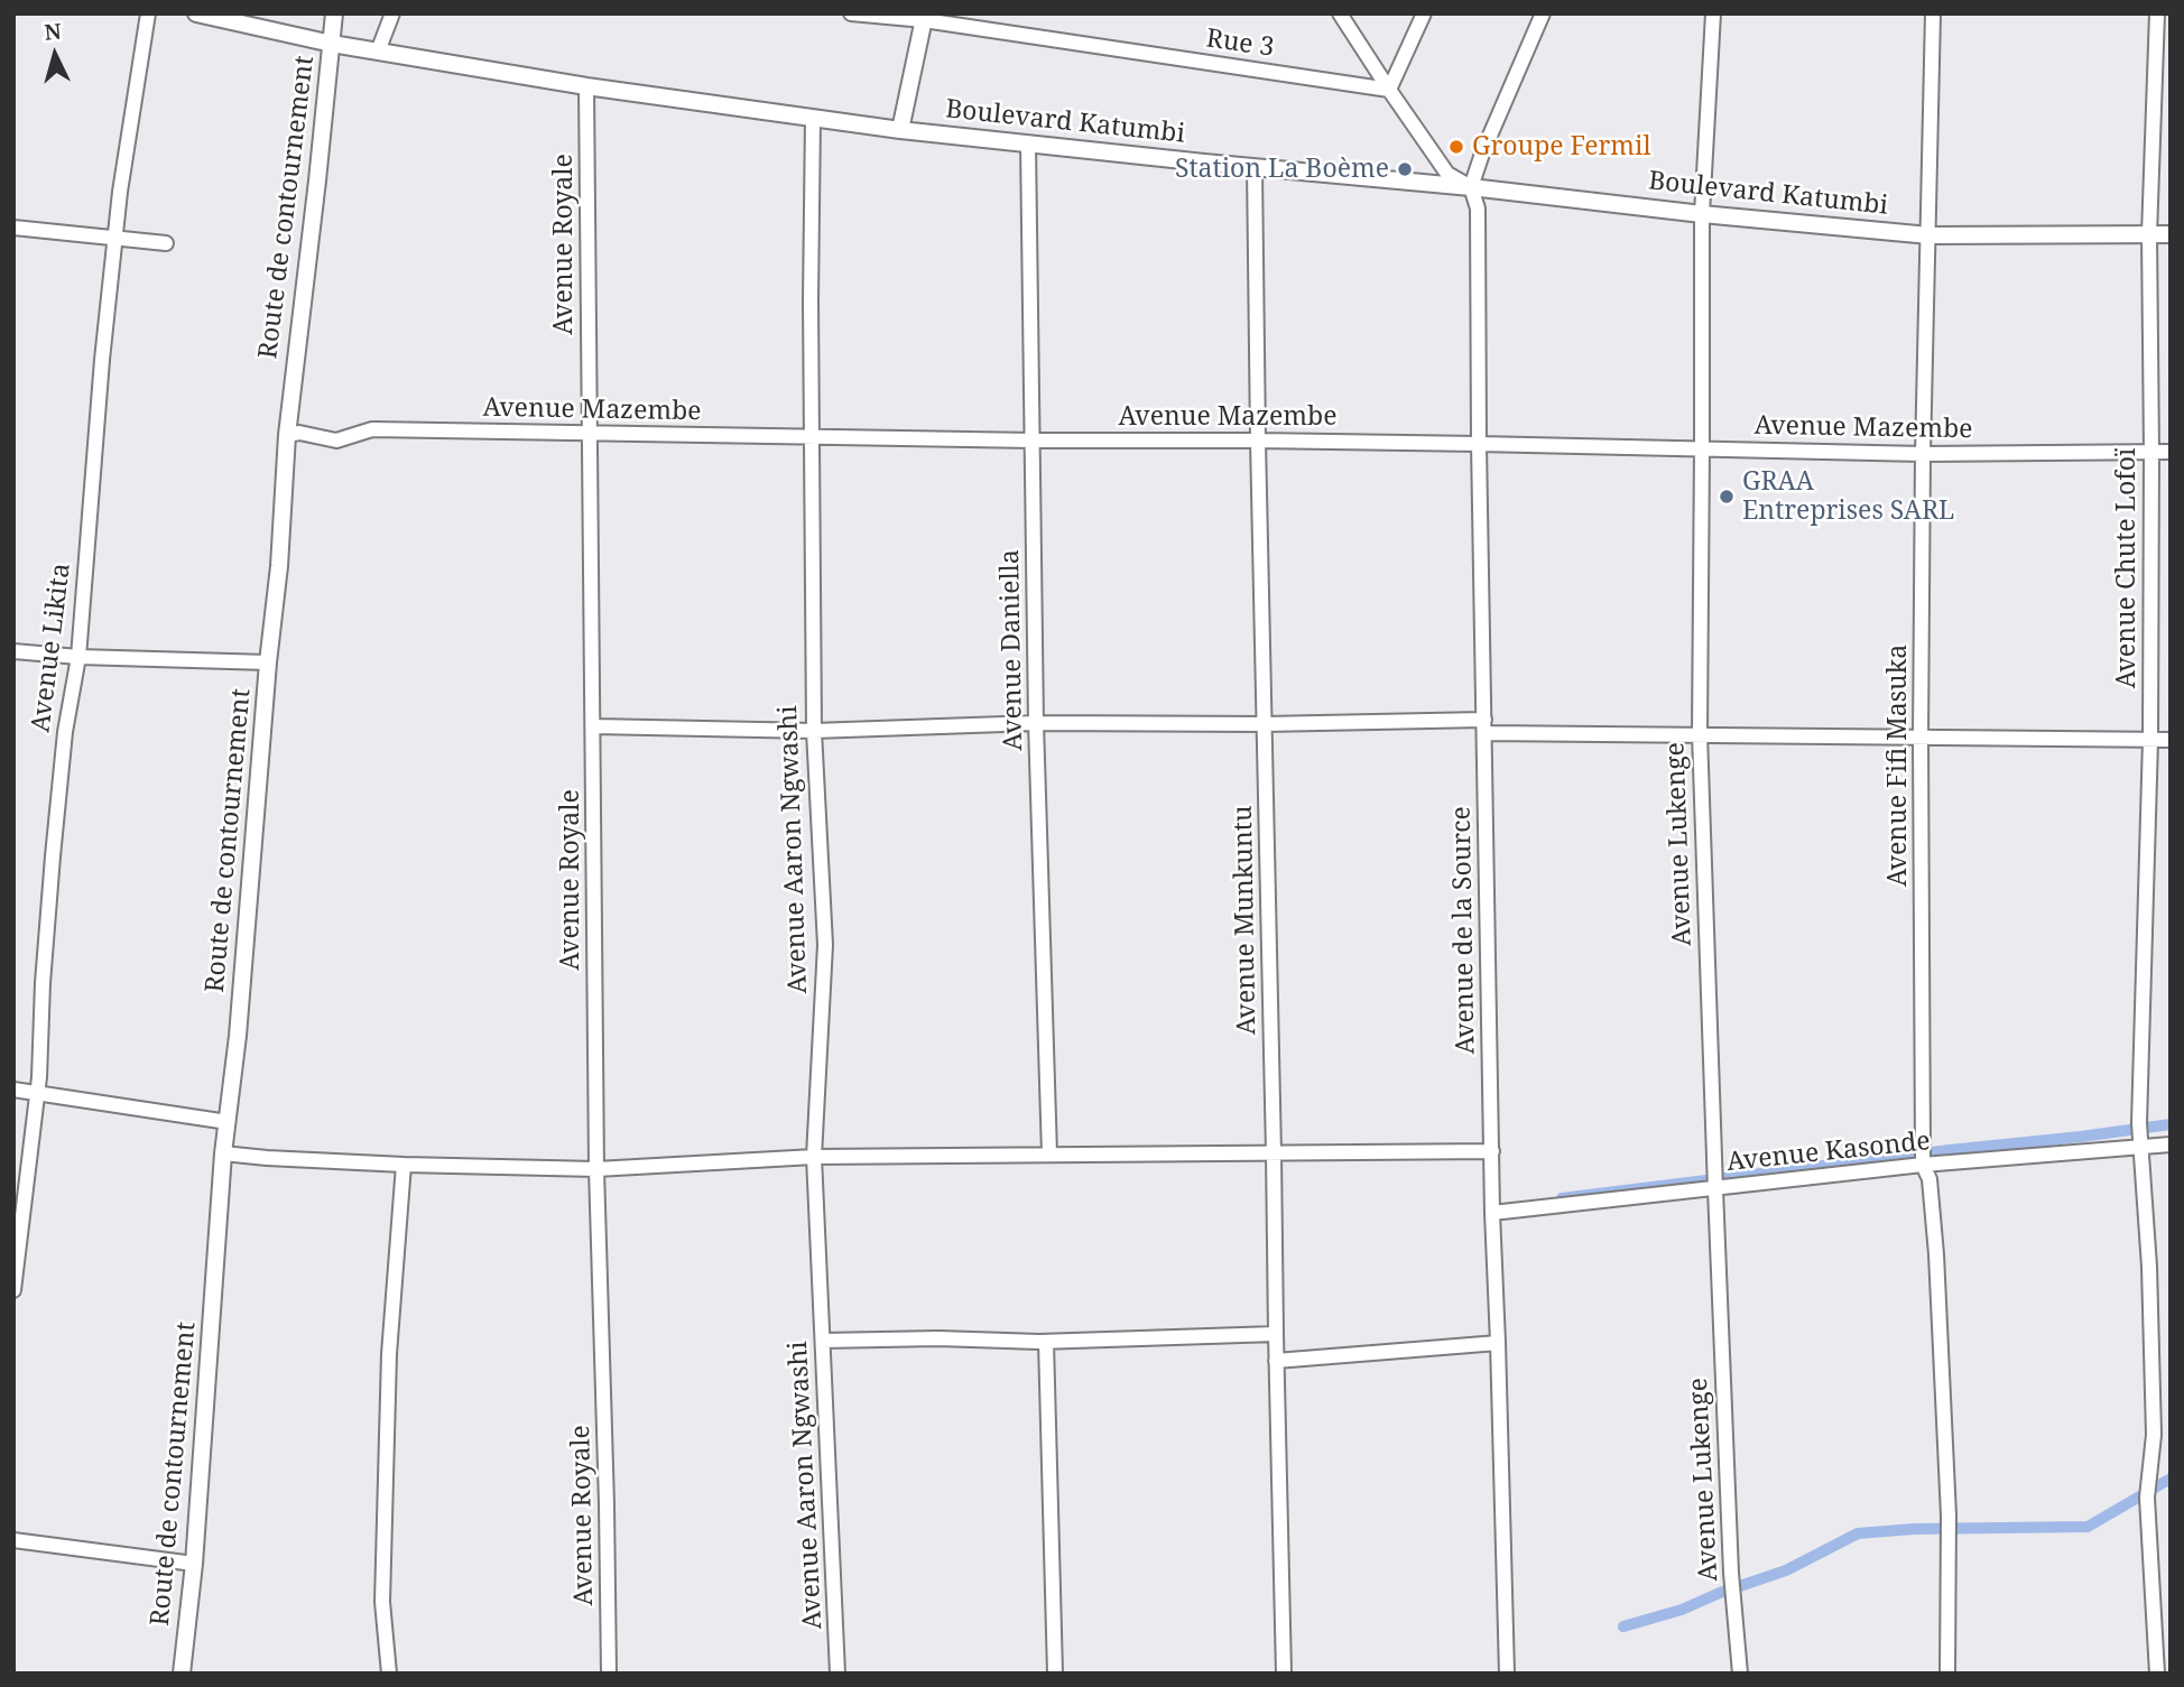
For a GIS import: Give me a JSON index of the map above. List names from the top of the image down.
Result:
{
  "streets": {
    "street": [
      "Rue 3",
      "Boulevard Katumbi",
      "Route de contournement",
      "Avenue Royale",
      "Avenue Mazembe",
      "Avenue Chute Lofoï",
      "Avenue Likita",
      "Avenue Daniella",
      "Avenue Fifi Masuka",
      "Avenue Lukenge",
      "Avenue Aaron Ngwashi",
      "Avenue Munkuntu",
      "Avenue de la Source",
      "Avenue Kasonde"
    ]
  },
  "crossings": [
    ["Boulevard Katumbi", "Route de contournement"],
    ["Boulevard Katumbi", "Avenue Royale"],
    ["Boulevard Katumbi", "Avenue Chute Lofoï"],
    ["Boulevard Katumbi", "Avenue Daniella"],
    ["Boulevard Katumbi", "Avenue Fifi Masuka"],
    ["Boulevard Katumbi", "Avenue Lukenge"],
    ["Boulevard Katumbi", "Avenue Aaron Ngwashi"],
    ["Boulevard Katumbi", "Avenue Munkuntu"],
    ["Boulevard Katumbi", "Avenue de la Source"],
    ["Route de contournement", "Avenue Mazembe"],
    ["Avenue Royale", "Avenue Mazembe"],
    ["Avenue Mazembe", "Avenue Chute Lofoï"],
    ["Avenue Mazembe", "Avenue Daniella"],
    ["Avenue Mazembe", "Avenue Fifi Masuka"],
    ["Avenue Mazembe", "Avenue Lukenge"],
    ["Avenue Mazembe", "Avenue Aaron Ngwashi"],
    ["Avenue Mazembe", "Avenue Munkuntu"],
    ["Avenue Mazembe", "Avenue de la Source"],
    ["Avenue Chute Lofoï", "Avenue Kasonde"],
    ["Avenue Fifi Masuka", "Avenue Kasonde"],
    ["Avenue Lukenge", "Avenue Kasonde"],
    ["Avenue de la Source", "Avenue Kasonde"]
  ],
  "places": ["Groupe Fermil", "Station La Boème", "GRAA Entreprises SARL"],
  "north": "top"
}
